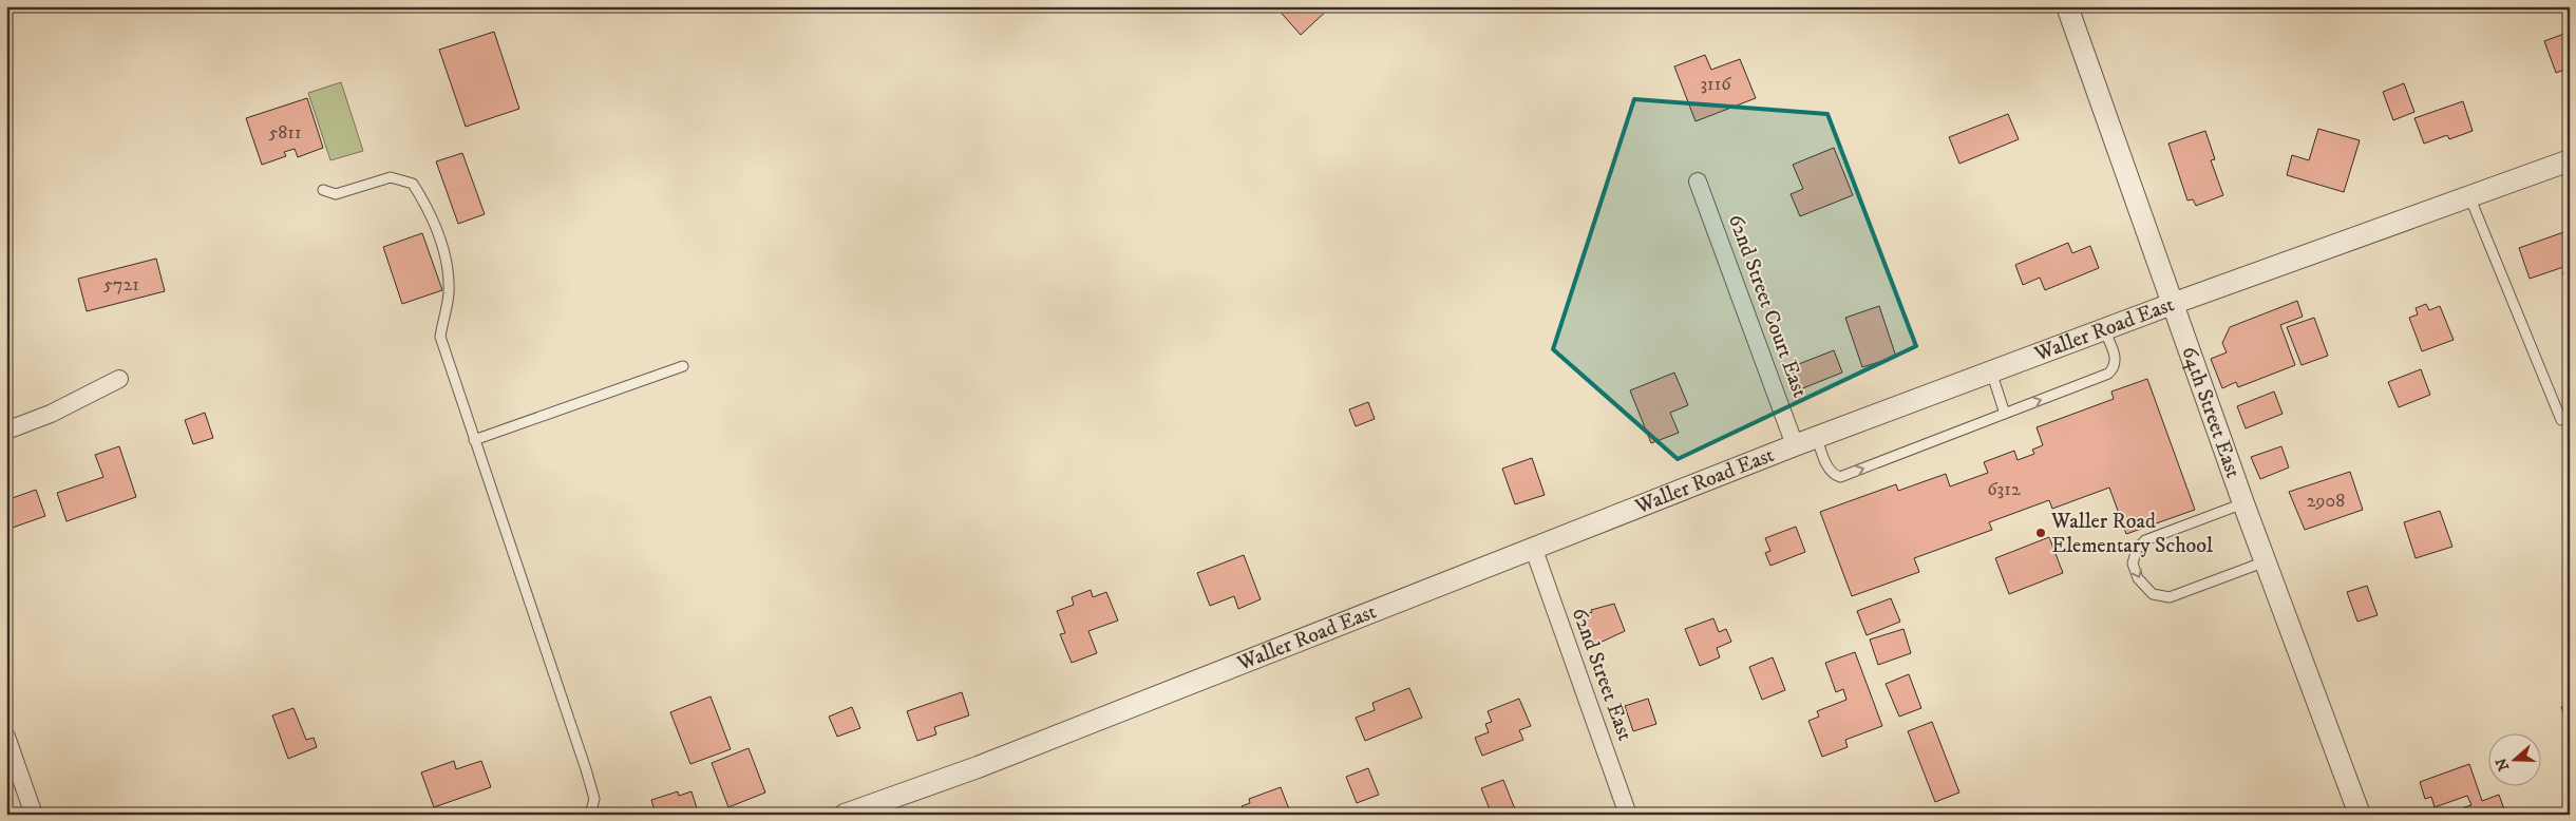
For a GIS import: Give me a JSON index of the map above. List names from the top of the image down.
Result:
{
  "streets": {
    "street": [
      "62nd Street Court East",
      "Waller Road East",
      "64th Street East",
      "62nd Street East"
    ]
  },
  "crossings": [
    ["62nd Street Court East", "Waller Road East"],
    ["Waller Road East", "64th Street East"],
    ["Waller Road East", "62nd Street East"]
  ],
  "places": ["Waller Road Elementary School"],
  "house_numbers": [
    "3116",
    "5811",
    "5721",
    "6312",
    "2908"
  ],
  "north": "left"
}
